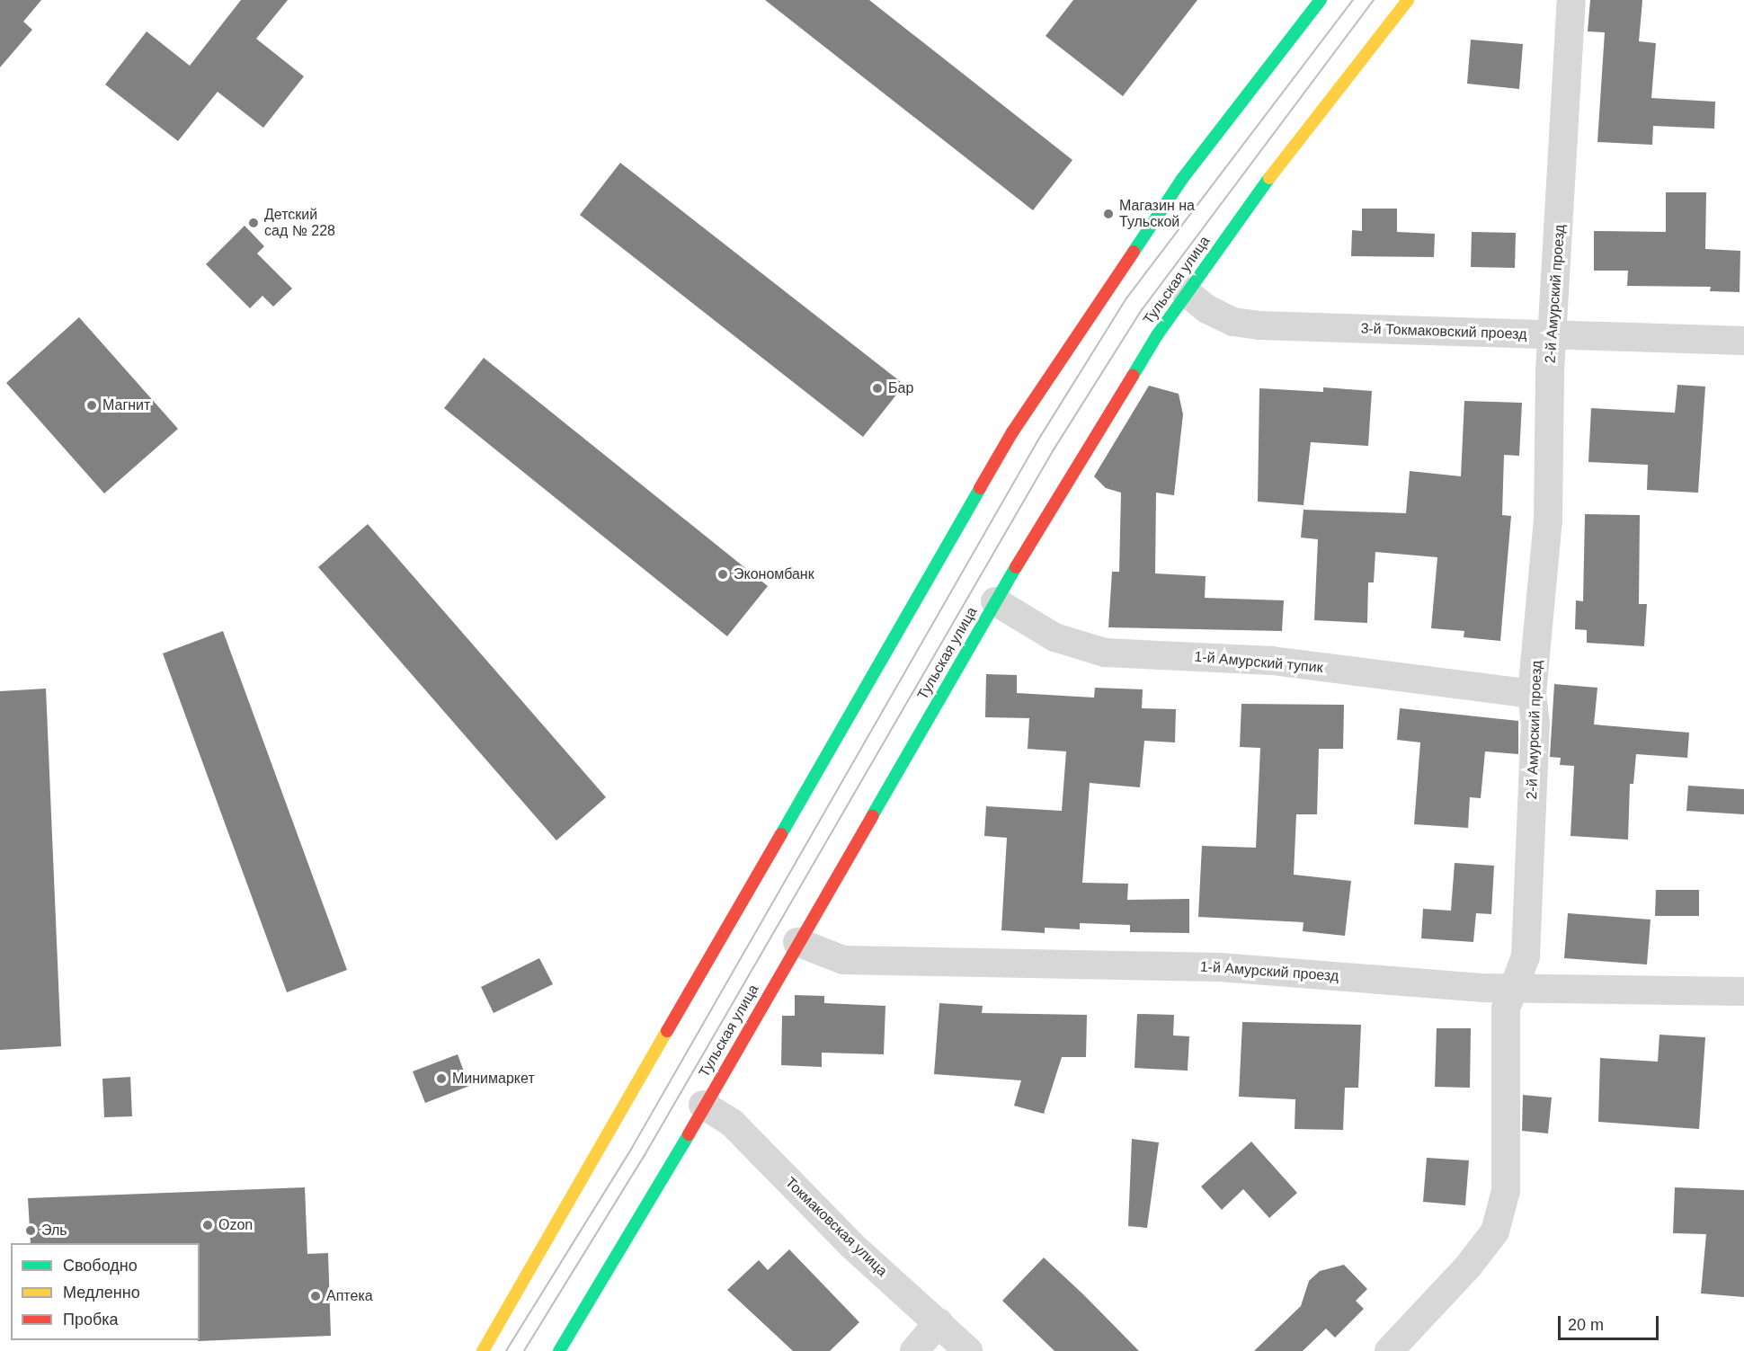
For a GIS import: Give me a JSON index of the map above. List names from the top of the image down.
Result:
{
  "streets": {
    "street": [
      "Тульская улица",
      "2-й Амурский проезд",
      "3-й Токмаковский проезд",
      "1-й Амурский тупик",
      "1-й Амурский проезд",
      "Токмаковская улица"
    ]
  },
  "crossings": [
    ["Тульская улица", "3-й Токмаковский проезд"],
    ["Тульская улица", "1-й Амурский тупик"],
    ["Тульская улица", "1-й Амурский проезд"],
    ["Тульская улица", "Токмаковская улица"],
    ["2-й Амурский проезд", "3-й Токмаковский проезд"],
    ["2-й Амурский проезд", "1-й Амурский тупик"],
    ["2-й Амурский проезд", "1-й Амурский проезд"]
  ],
  "places": [
    "Магазин на Тульской",
    "Детский сад № 228",
    "Бар",
    "Магнит",
    "Экономбанк",
    "Минимаркет",
    "Ozon",
    "Эль",
    "Аптека"
  ],
  "legend": ["Свободно", "Медленно", "Пробка"],
  "scale_bar": "20 m"
}
